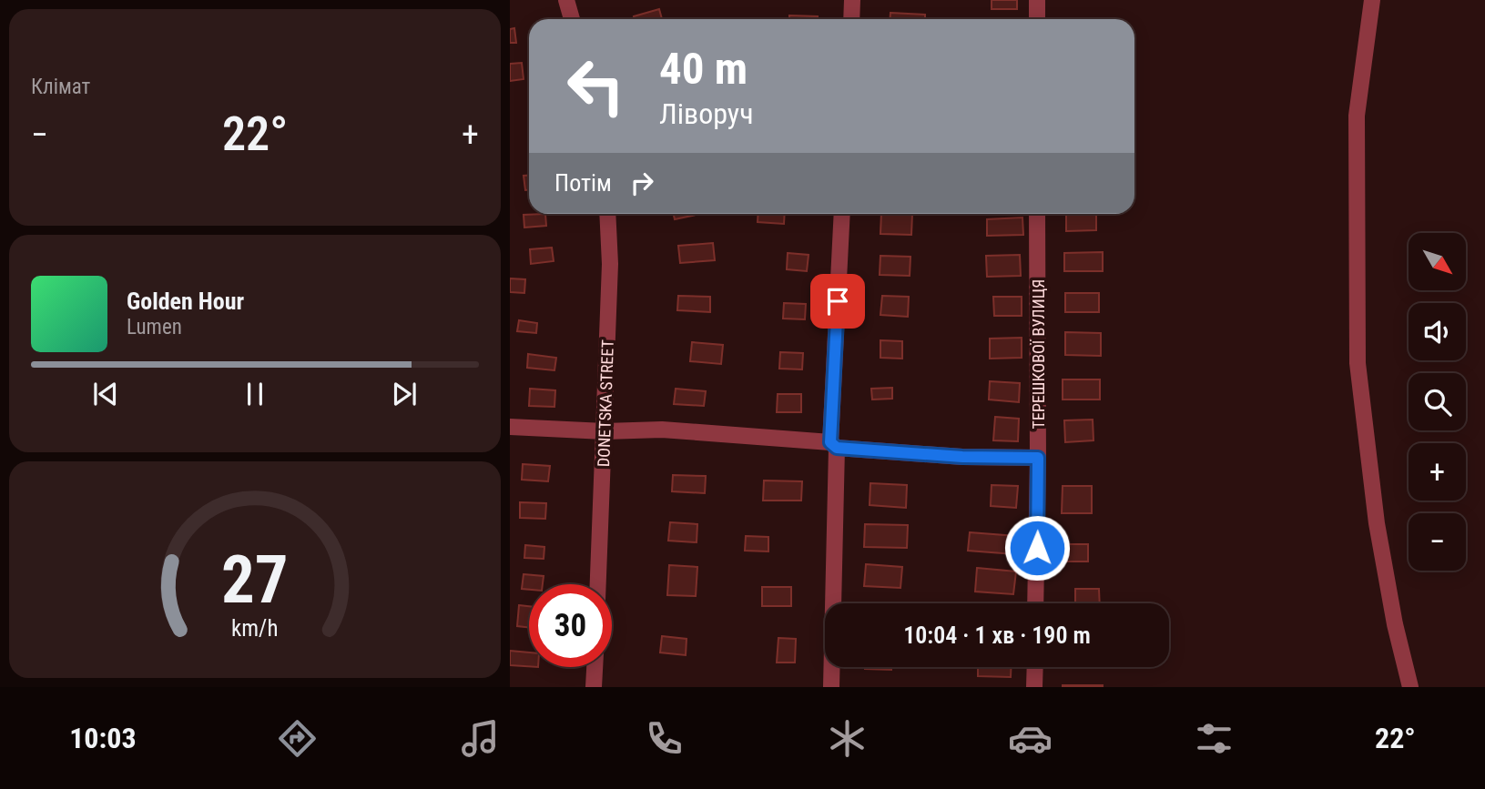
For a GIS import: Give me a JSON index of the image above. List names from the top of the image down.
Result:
{
  "streets": {
    "street": ["ТЕРЕШКОВОЇ ВУЛИЦЯ", "DONETSKA STREET"]
  },
  "north": "bottom right",
  "page": {
    "tile": "Клімат",
    "turn": ["40 m", "Ліворуч"],
    "heat": ["−", "22°", "+"],
    "then": "Потім",
    "map_buttons": ["+", "−"],
    "song": ["Golden Hour", "Lumen"],
    "limit": "30",
    "trip": "10:04 · 1 хв · 190 m",
    "tabs": ["10:03", "22°"],
    "gauge": ["27", "km/h"]
  }
}
